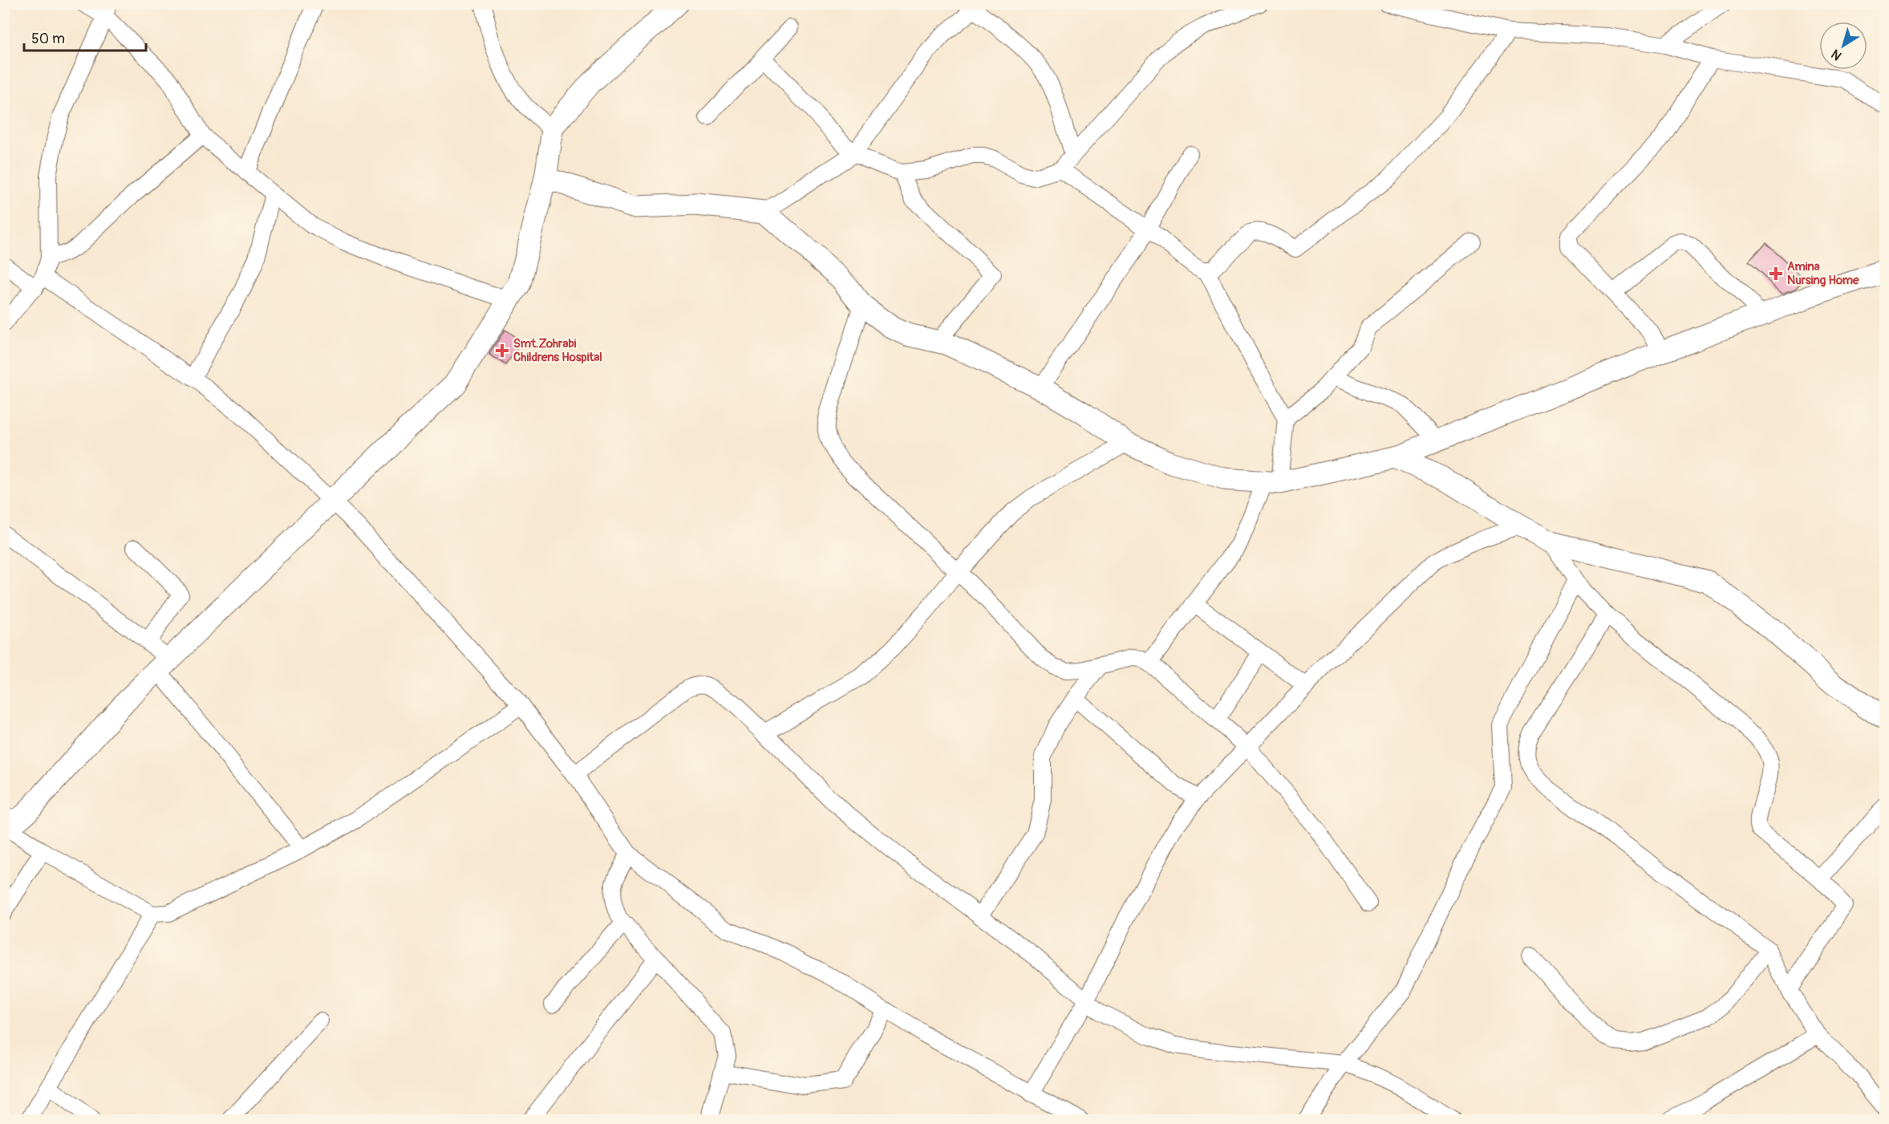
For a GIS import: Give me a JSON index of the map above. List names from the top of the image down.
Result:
{
  "places": {
    "health": ["Amina Nursing Home", "Smt.Zohrabi Childrens Hospital"]
  },
  "scale_bar": "50 m",
  "north": "bottom left"
}
